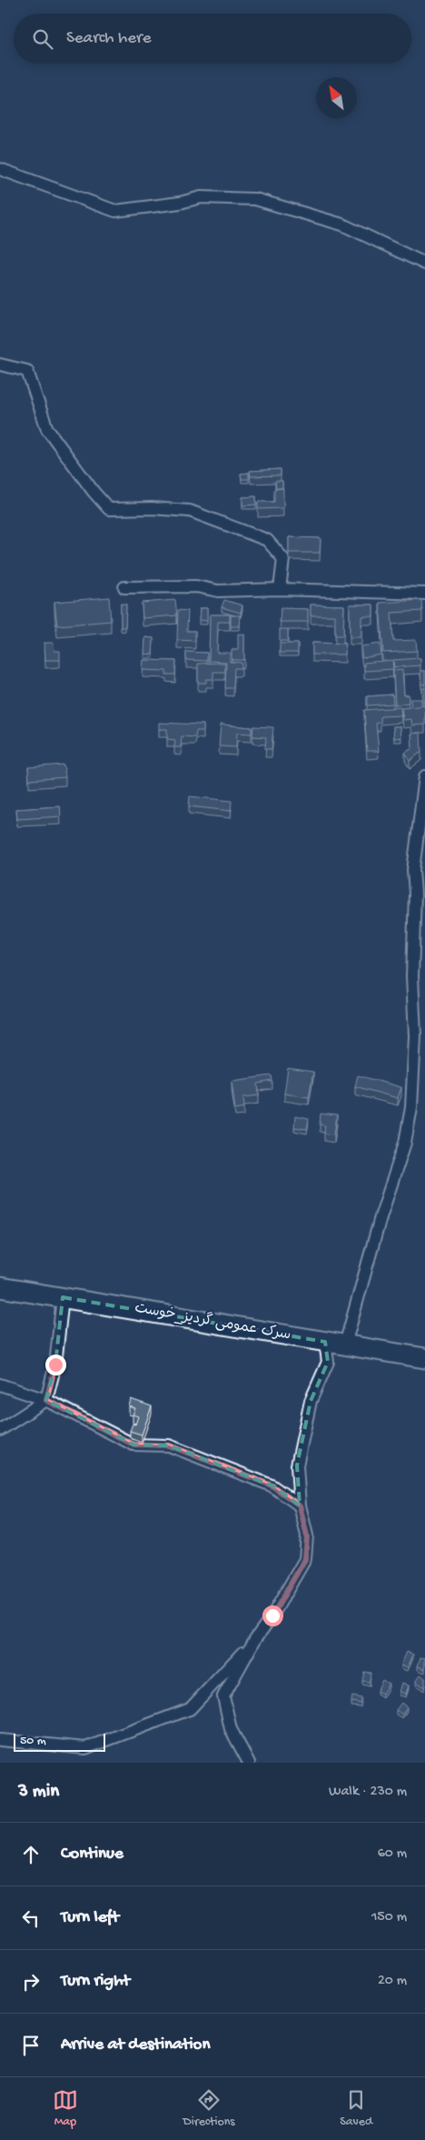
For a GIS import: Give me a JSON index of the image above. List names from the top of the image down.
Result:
{
  "streets": {
    "highway": ["سرک عمومی گردیز_خوست"]
  },
  "scale_bar": "50 m",
  "north": "top left",
  "page": {
    "search": "Search here",
    "scale": "50 m",
    "heading": ["3 min", "Walk · 230 m"],
    "list": [
      ["Continue", "60 m"],
      ["Turn left", "150 m"],
      ["Turn right", "20 m"],
      "Arrive at destination"
    ],
    "nav": ["Map", "Directions", "Saved"]
  }
}
